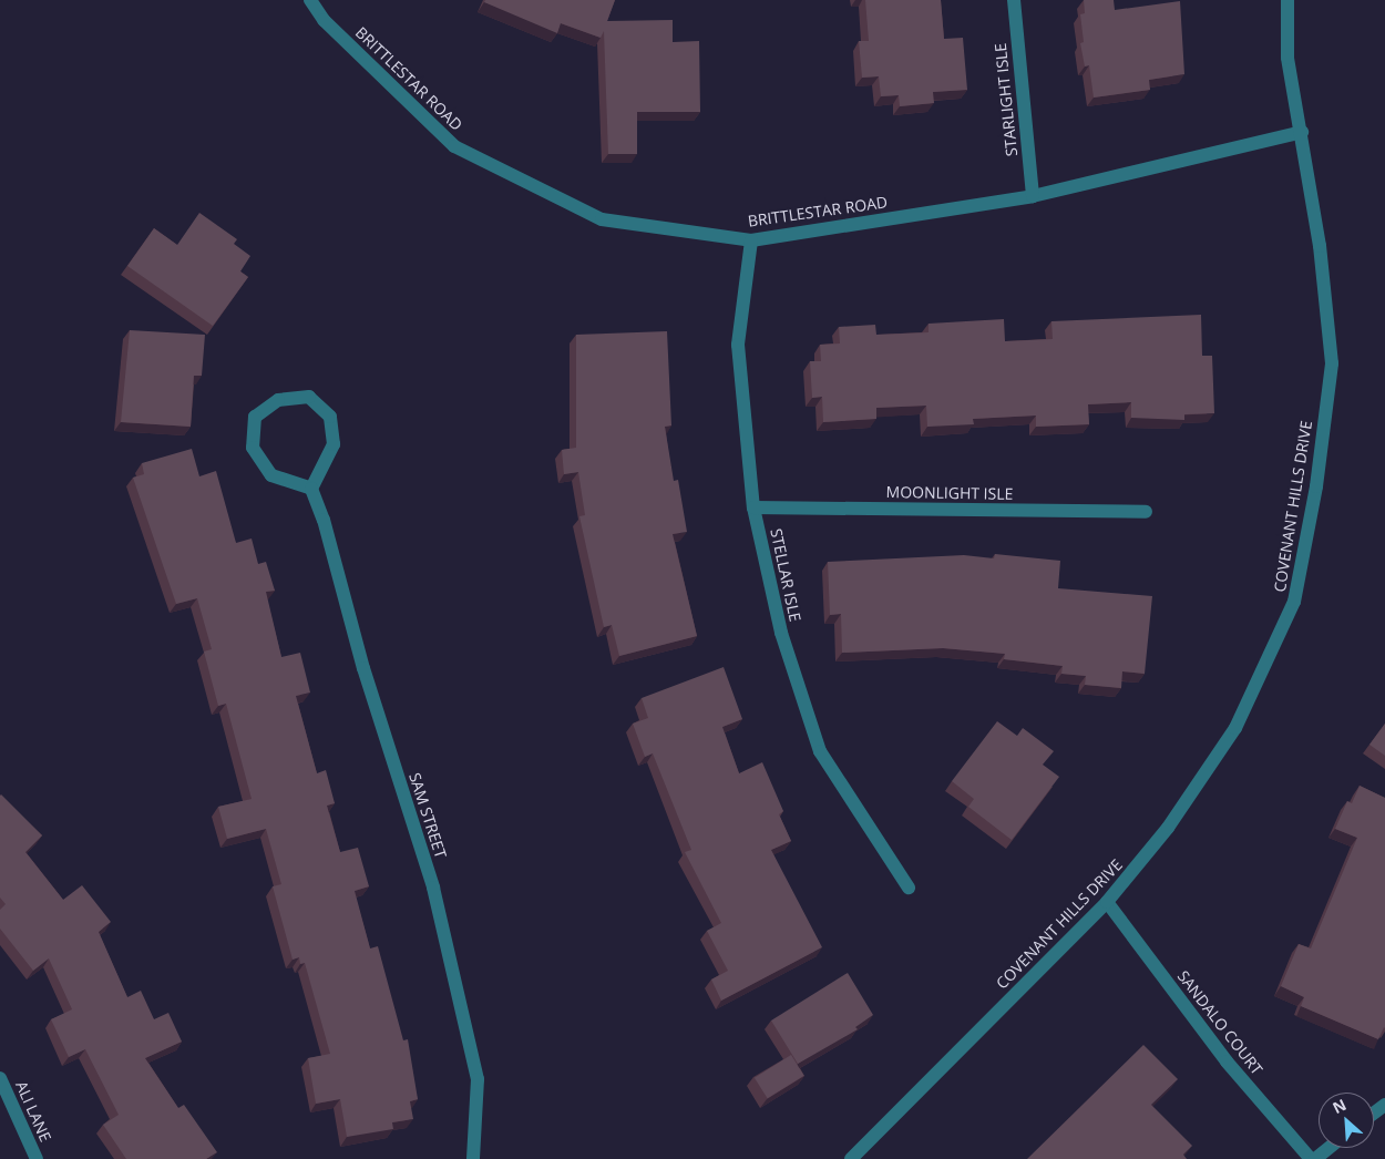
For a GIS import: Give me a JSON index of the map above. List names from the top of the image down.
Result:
{
  "streets": {
    "street": [
      "BRITTLESTAR ROAD",
      "STARLIGHT ISLE",
      "MOONLIGHT ISLE",
      "COVENANT HILLS DRIVE",
      "STELLAR ISLE",
      "SAM STREET",
      "SANDALO COURT",
      "ALI LANE"
    ]
  },
  "crossings": [
    ["BRITTLESTAR ROAD", "STARLIGHT ISLE"],
    ["BRITTLESTAR ROAD", "COVENANT HILLS DRIVE"],
    ["BRITTLESTAR ROAD", "STELLAR ISLE"],
    ["MOONLIGHT ISLE", "STELLAR ISLE"],
    ["COVENANT HILLS DRIVE", "SANDALO COURT"]
  ],
  "north": "top left"
}
